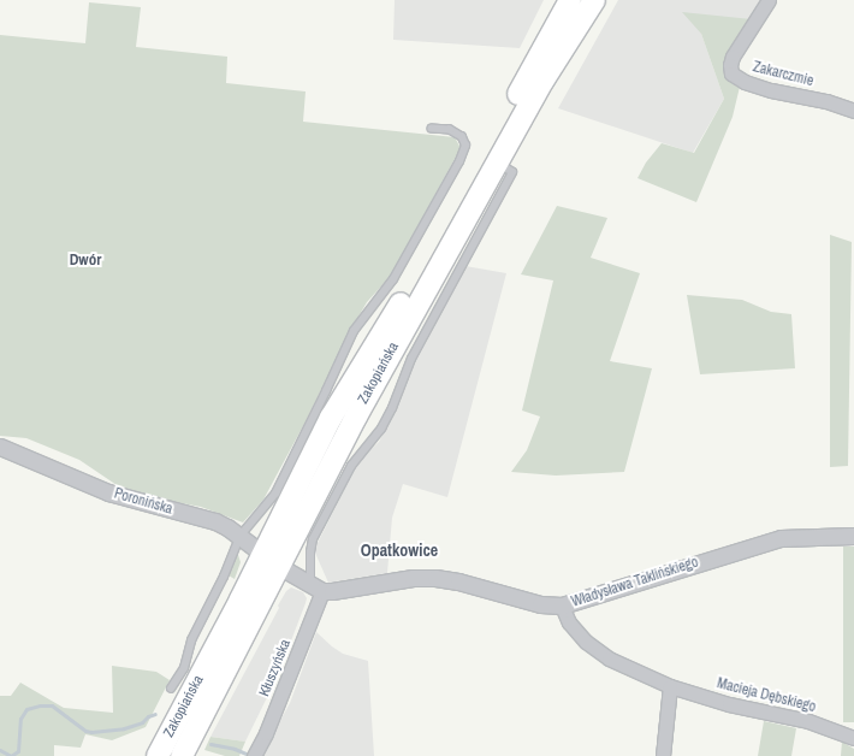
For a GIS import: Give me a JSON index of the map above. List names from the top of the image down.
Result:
{
  "streets": {
    "highway": ["Zakopiańska"],
    "street": [
      "Zakarczmie",
      "Poronińska",
      "Władysława Taklińskiego",
      "Kłuszyńska",
      "Macieja Dębskiego"
    ]
  },
  "crossings": [
    ["Zakopiańska", "Poronińska"],
    ["Władysława Taklińskiego", "Kłuszyńska"],
    ["Władysława Taklińskiego", "Macieja Dębskiego"]
  ],
  "districts": ["Dwór", "Opatkowice"]
}
